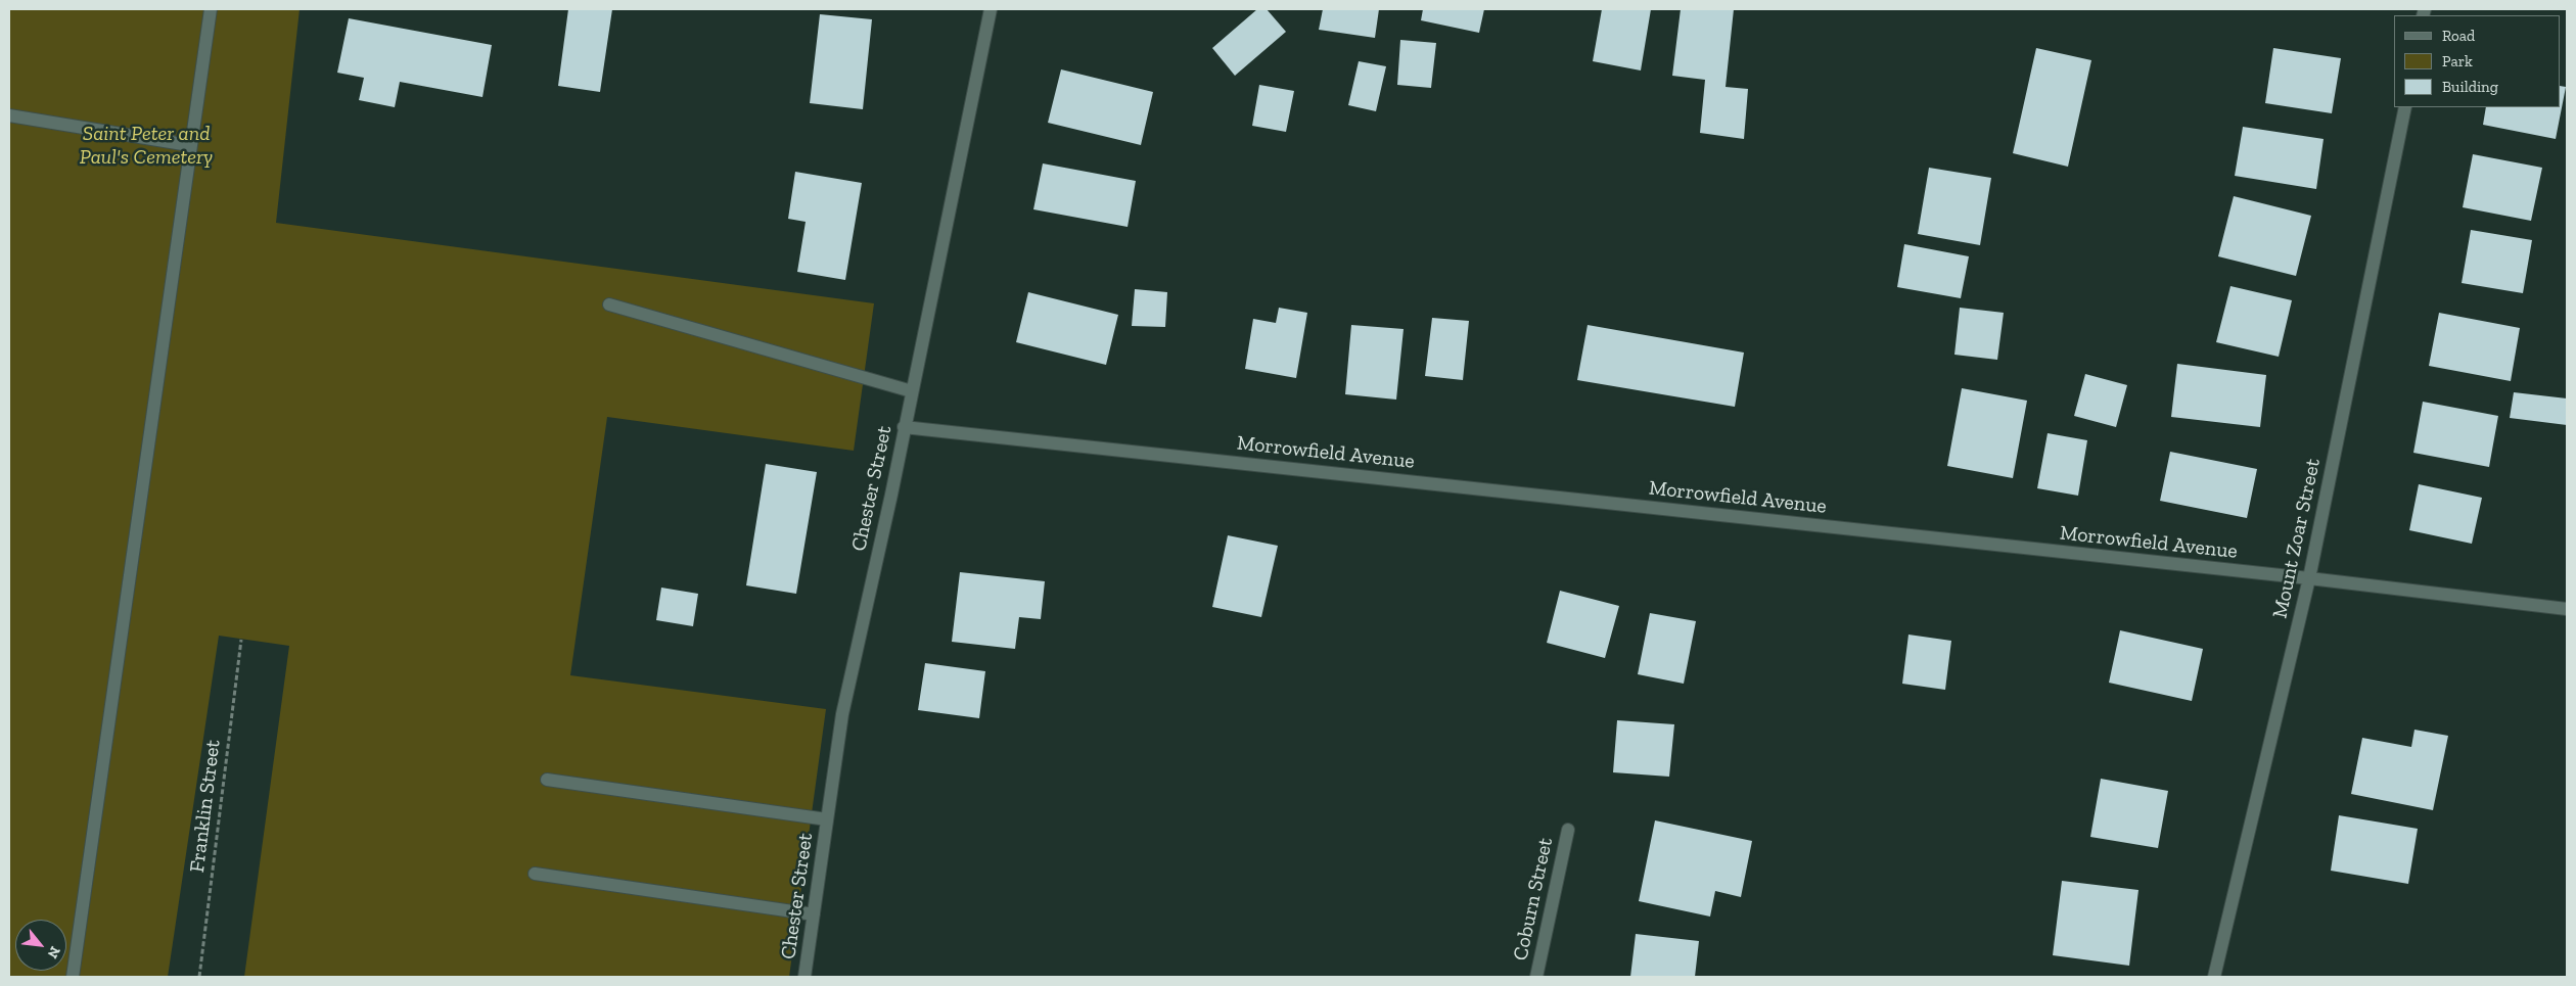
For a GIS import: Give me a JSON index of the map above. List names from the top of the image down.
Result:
{
  "streets": {
    "street": [
      "Morrowfield Avenue",
      "Chester Street",
      "Mount Zoar Street",
      "Coburn Street"
    ],
    "path": ["Franklin Street"]
  },
  "crossings": [
    ["Morrowfield Avenue", "Chester Street"],
    ["Morrowfield Avenue", "Mount Zoar Street"]
  ],
  "parks": ["Saint Peter and Paul's Cemetery"],
  "legend": ["Road", "Park", "Building"],
  "north": "bottom right"
}
